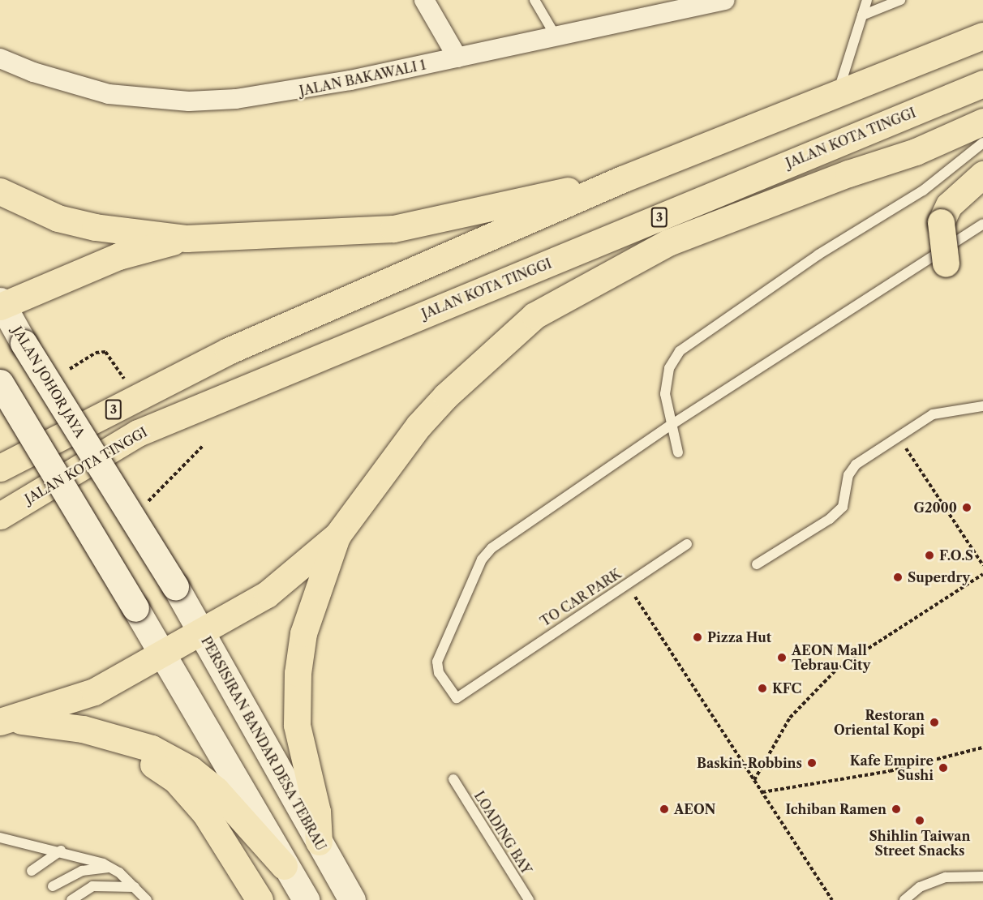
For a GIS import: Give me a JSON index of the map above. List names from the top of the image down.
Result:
{
  "streets": {
    "highway": ["JALAN KOTA TINGGI", "3"],
    "main road": ["JALAN JOHOR JAYA", "PERSISIRAN BANDAR DESA TEBRAU"],
    "street": ["JALAN BAKAWALI 1"],
    "lane": ["TO CAR PARK", "LOADING BAY"]
  },
  "crossings": [
    ["JALAN JOHOR JAYA", "PERSISIRAN BANDAR DESA TEBRAU"]
  ],
  "places": [
    "G2000",
    "F.O.S",
    "Superdry",
    "Pizza Hut",
    "AEON Mall Tebrau City",
    "KFC",
    "Restoran Oriental Kopi",
    "Baskin-Robbins",
    "Kafe Empire Sushi",
    "AEON",
    "Ichiban Ramen",
    "Shihlin Taiwan Street Snacks"
  ]
}
